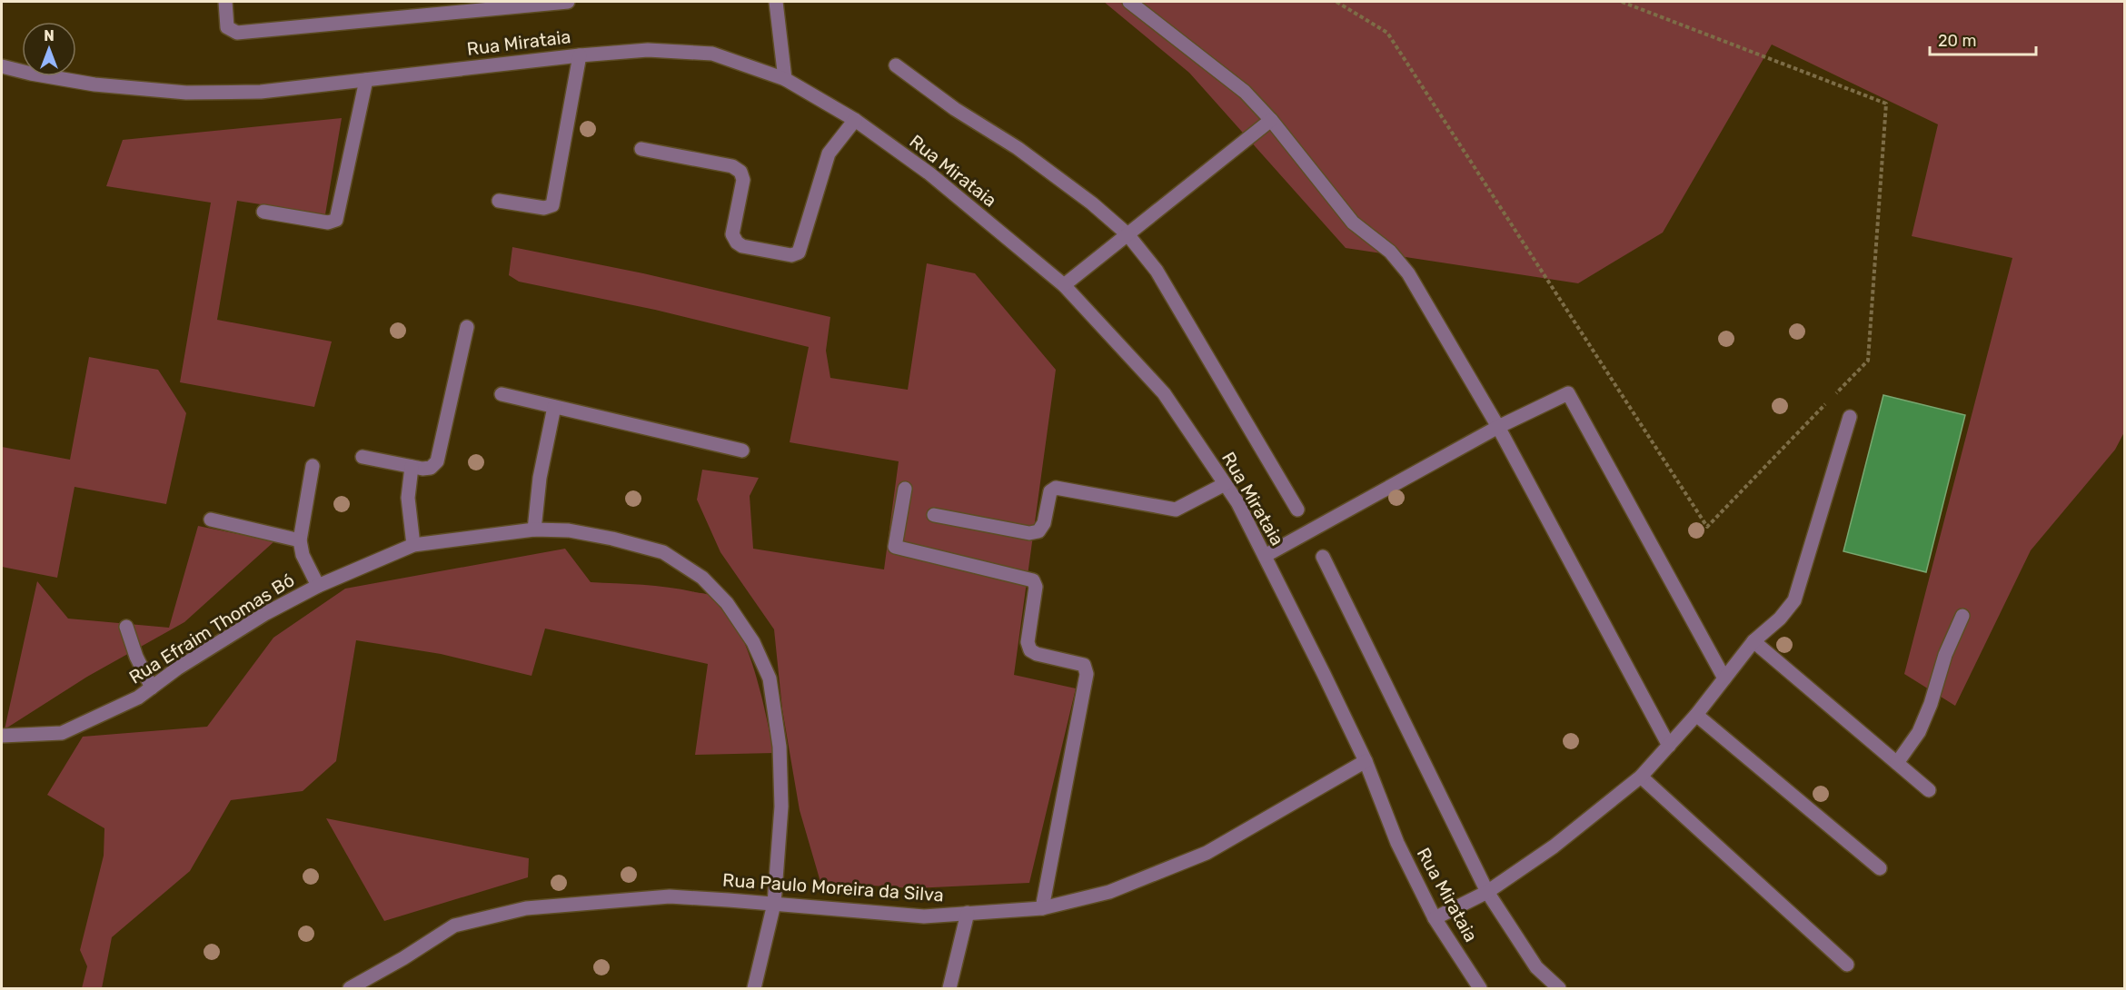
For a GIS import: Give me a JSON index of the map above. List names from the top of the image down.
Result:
{
  "streets": {
    "street": ["Rua Mirataia", "Rua Efraim Thomas Bó", "Rua Paulo Moreira da Silva"]
  },
  "crossings": [
    ["Rua Mirataia", "Rua Paulo Moreira da Silva"],
    ["Rua Efraim Thomas Bó", "Rua Paulo Moreira da Silva"]
  ],
  "scale_bar": "20 m",
  "north": "top"
}
